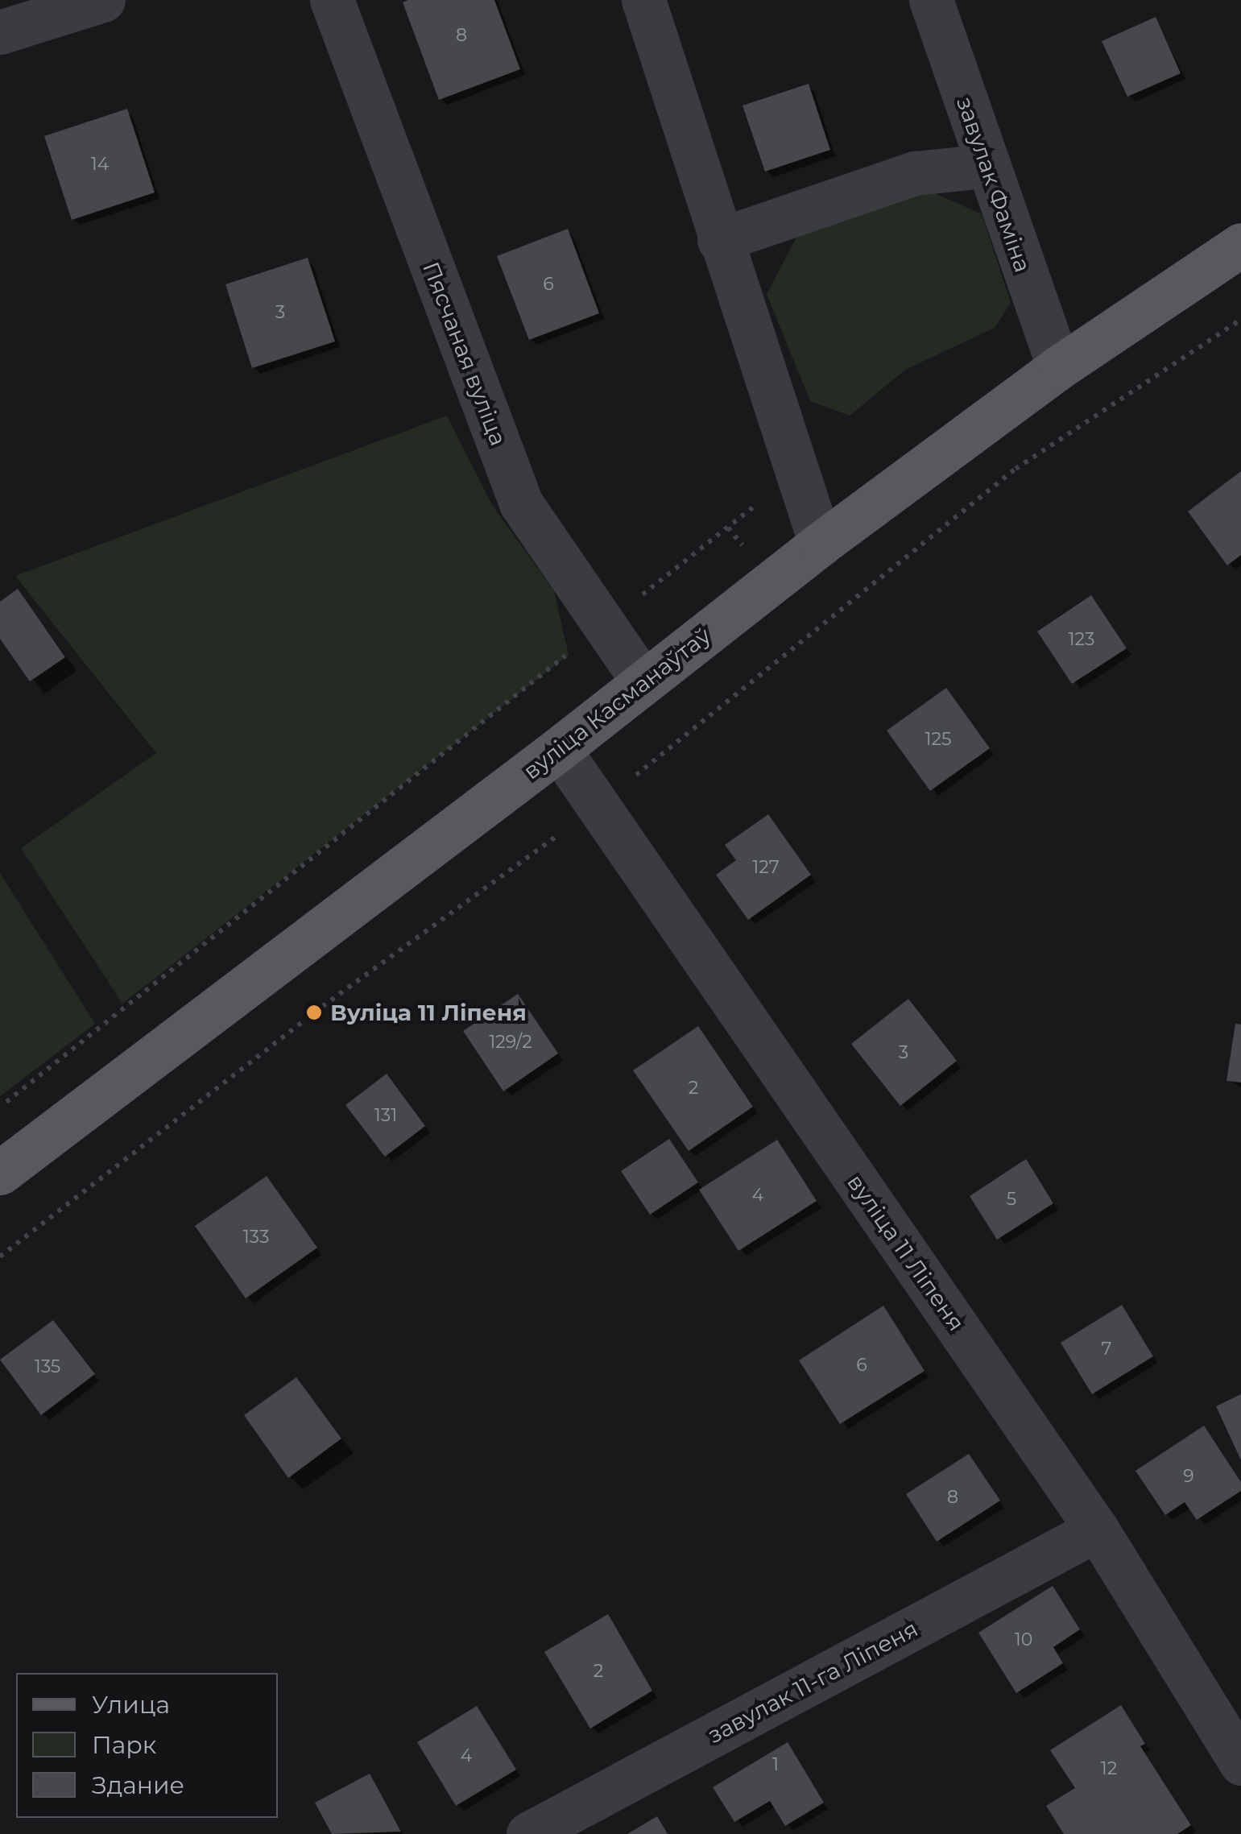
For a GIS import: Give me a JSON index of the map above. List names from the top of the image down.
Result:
{
  "streets": {
    "main road": ["вуліца Касманаўтаў"],
    "street": [
      "завулак Фаміна",
      "Пясчаная вуліца",
      "вуліца 11 Ліпеня",
      "завулак 11-га Ліпеня"
    ]
  },
  "crossings": [
    ["завулак Фаміна", "вуліца Касманаўтаў"],
    ["Пясчаная вуліца", "вуліца Касманаўтаў"],
    ["вуліца Касманаўтаў", "вуліца 11 Ліпеня"],
    ["вуліца 11 Ліпеня", "завулак 11-га Ліпеня"]
  ],
  "places": ["Вуліца 11 Ліпеня"],
  "house_numbers": [
    "8",
    "14",
    "6",
    "3",
    "123",
    "125",
    "127",
    "129/2",
    "3",
    "2",
    "131",
    "4",
    "5",
    "133",
    "7",
    "6",
    "135",
    "9",
    "8",
    "10",
    "2",
    "4",
    "1",
    "12"
  ],
  "legend": ["Улица", "Парк", "Здание"]
}
